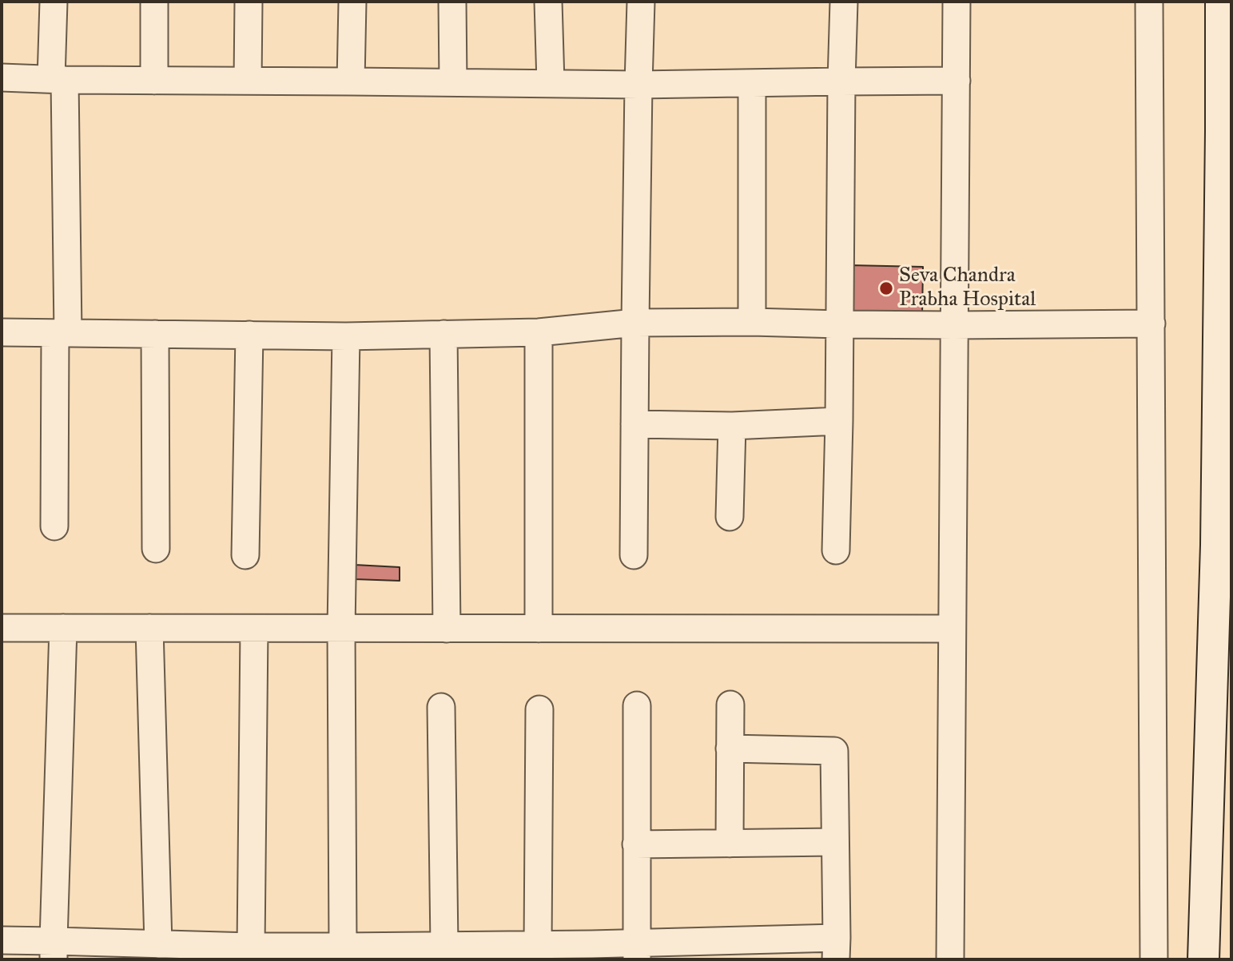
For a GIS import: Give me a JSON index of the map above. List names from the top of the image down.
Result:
{
  "places": ["Seva Chandra Prabha Hospital"]
}
